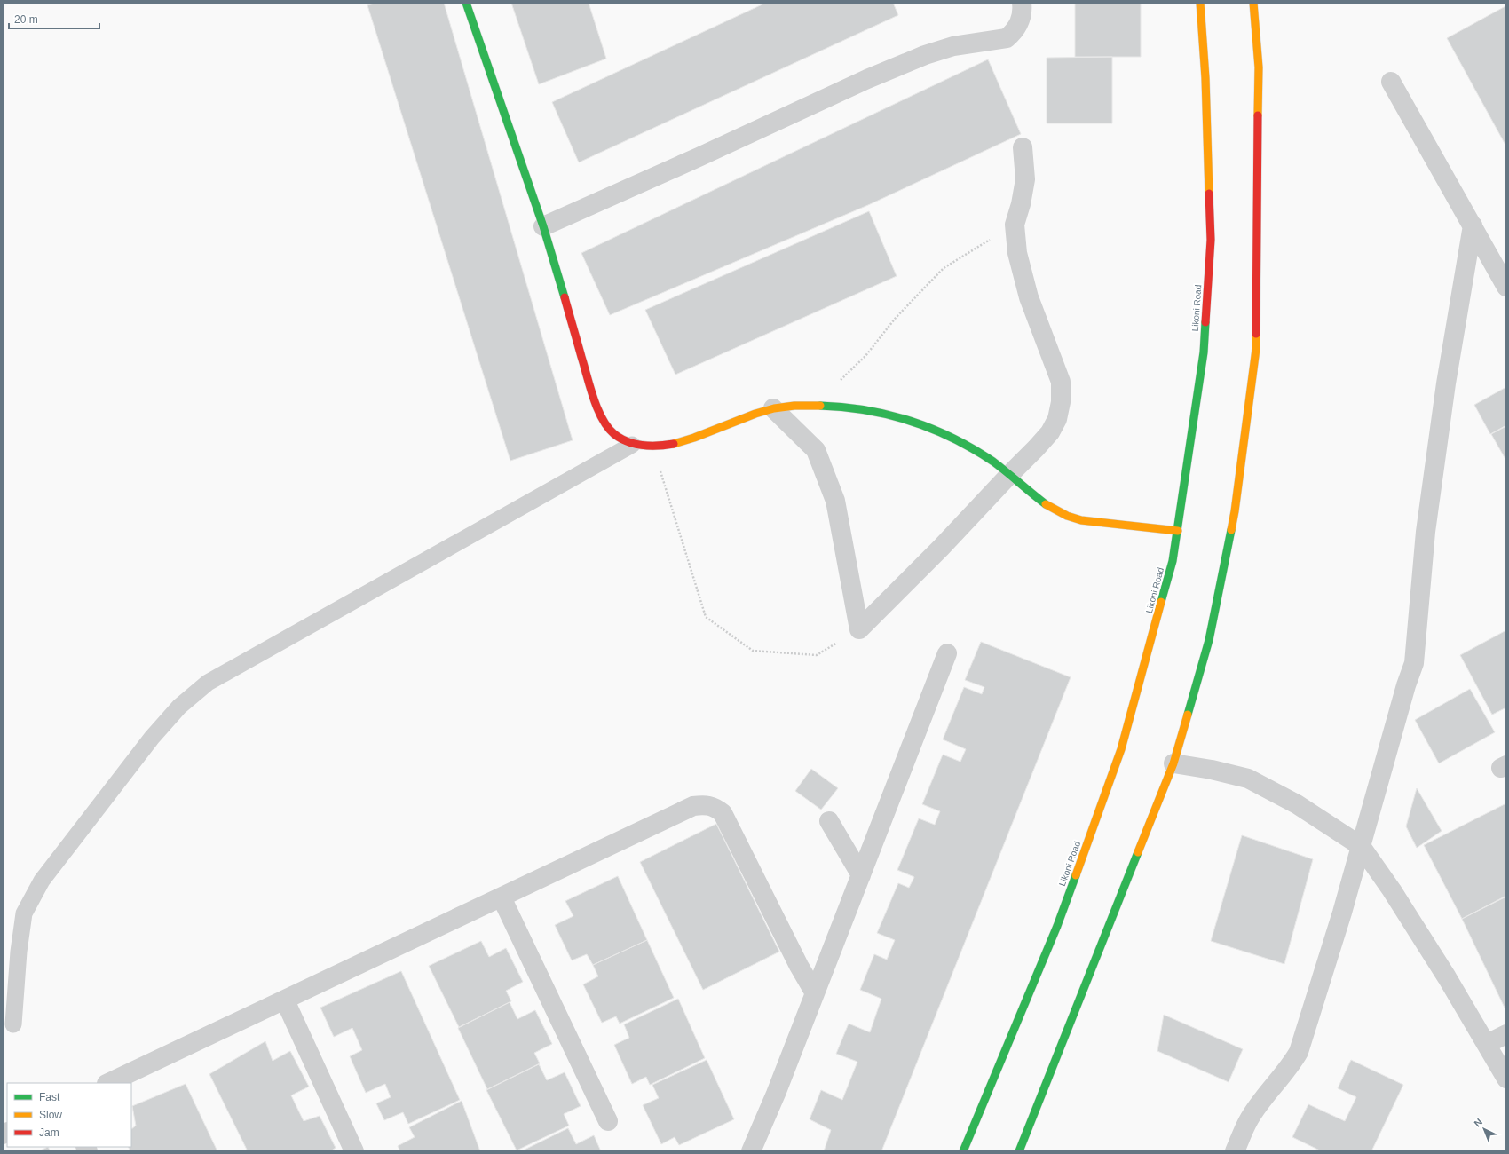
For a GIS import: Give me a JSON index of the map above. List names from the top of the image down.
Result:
{
  "streets": {
    "main road": ["Likoni Road"]
  },
  "legend": ["Fast", "Slow", "Jam"],
  "scale_bar": "20 m",
  "north": "top left"
}
